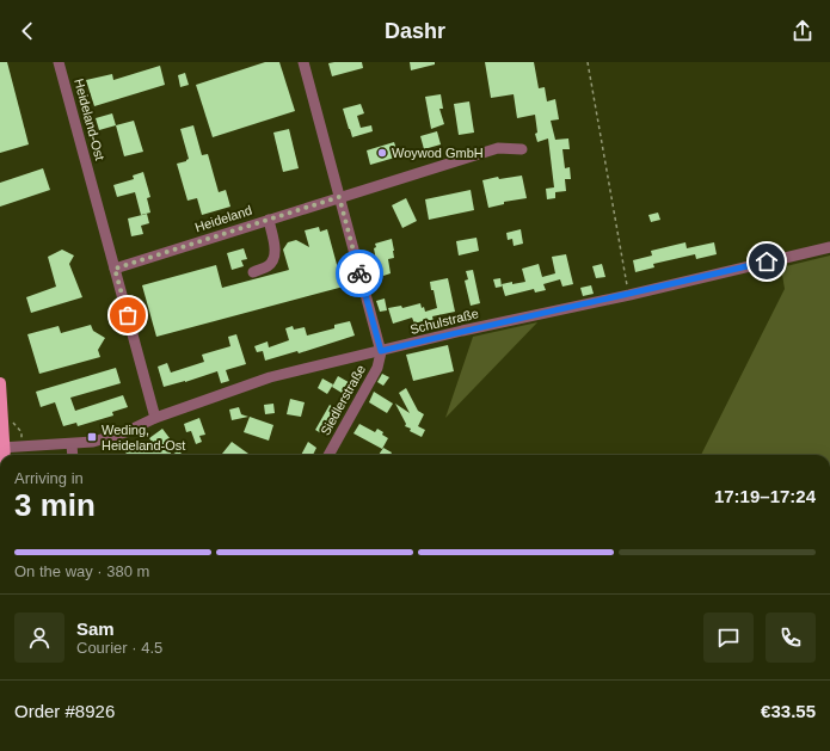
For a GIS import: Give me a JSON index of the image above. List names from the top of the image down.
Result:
{
  "streets": {
    "street": [
      "Heideland-Ost",
      "Heideland",
      "Schulstraße",
      "Siedlerstraße"
    ]
  },
  "crossings": [
    ["Heideland-Ost", "Heideland"],
    ["Schulstraße", "Siedlerstraße"]
  ],
  "places": {
    "other": ["Woywod GmbH"],
    "transit": ["Weding, Heideland-Ost"]
  },
  "page": {
    "header": "Dashr",
    "heading": ["3 min", "Arriving in", "17:19–17:24"],
    "panel": [
      "Sam",
      "Courier · 4.5",
      "Order #8926",
      "€33.55"
    ],
    "bar": "On the way · 380 m"
  }
}
